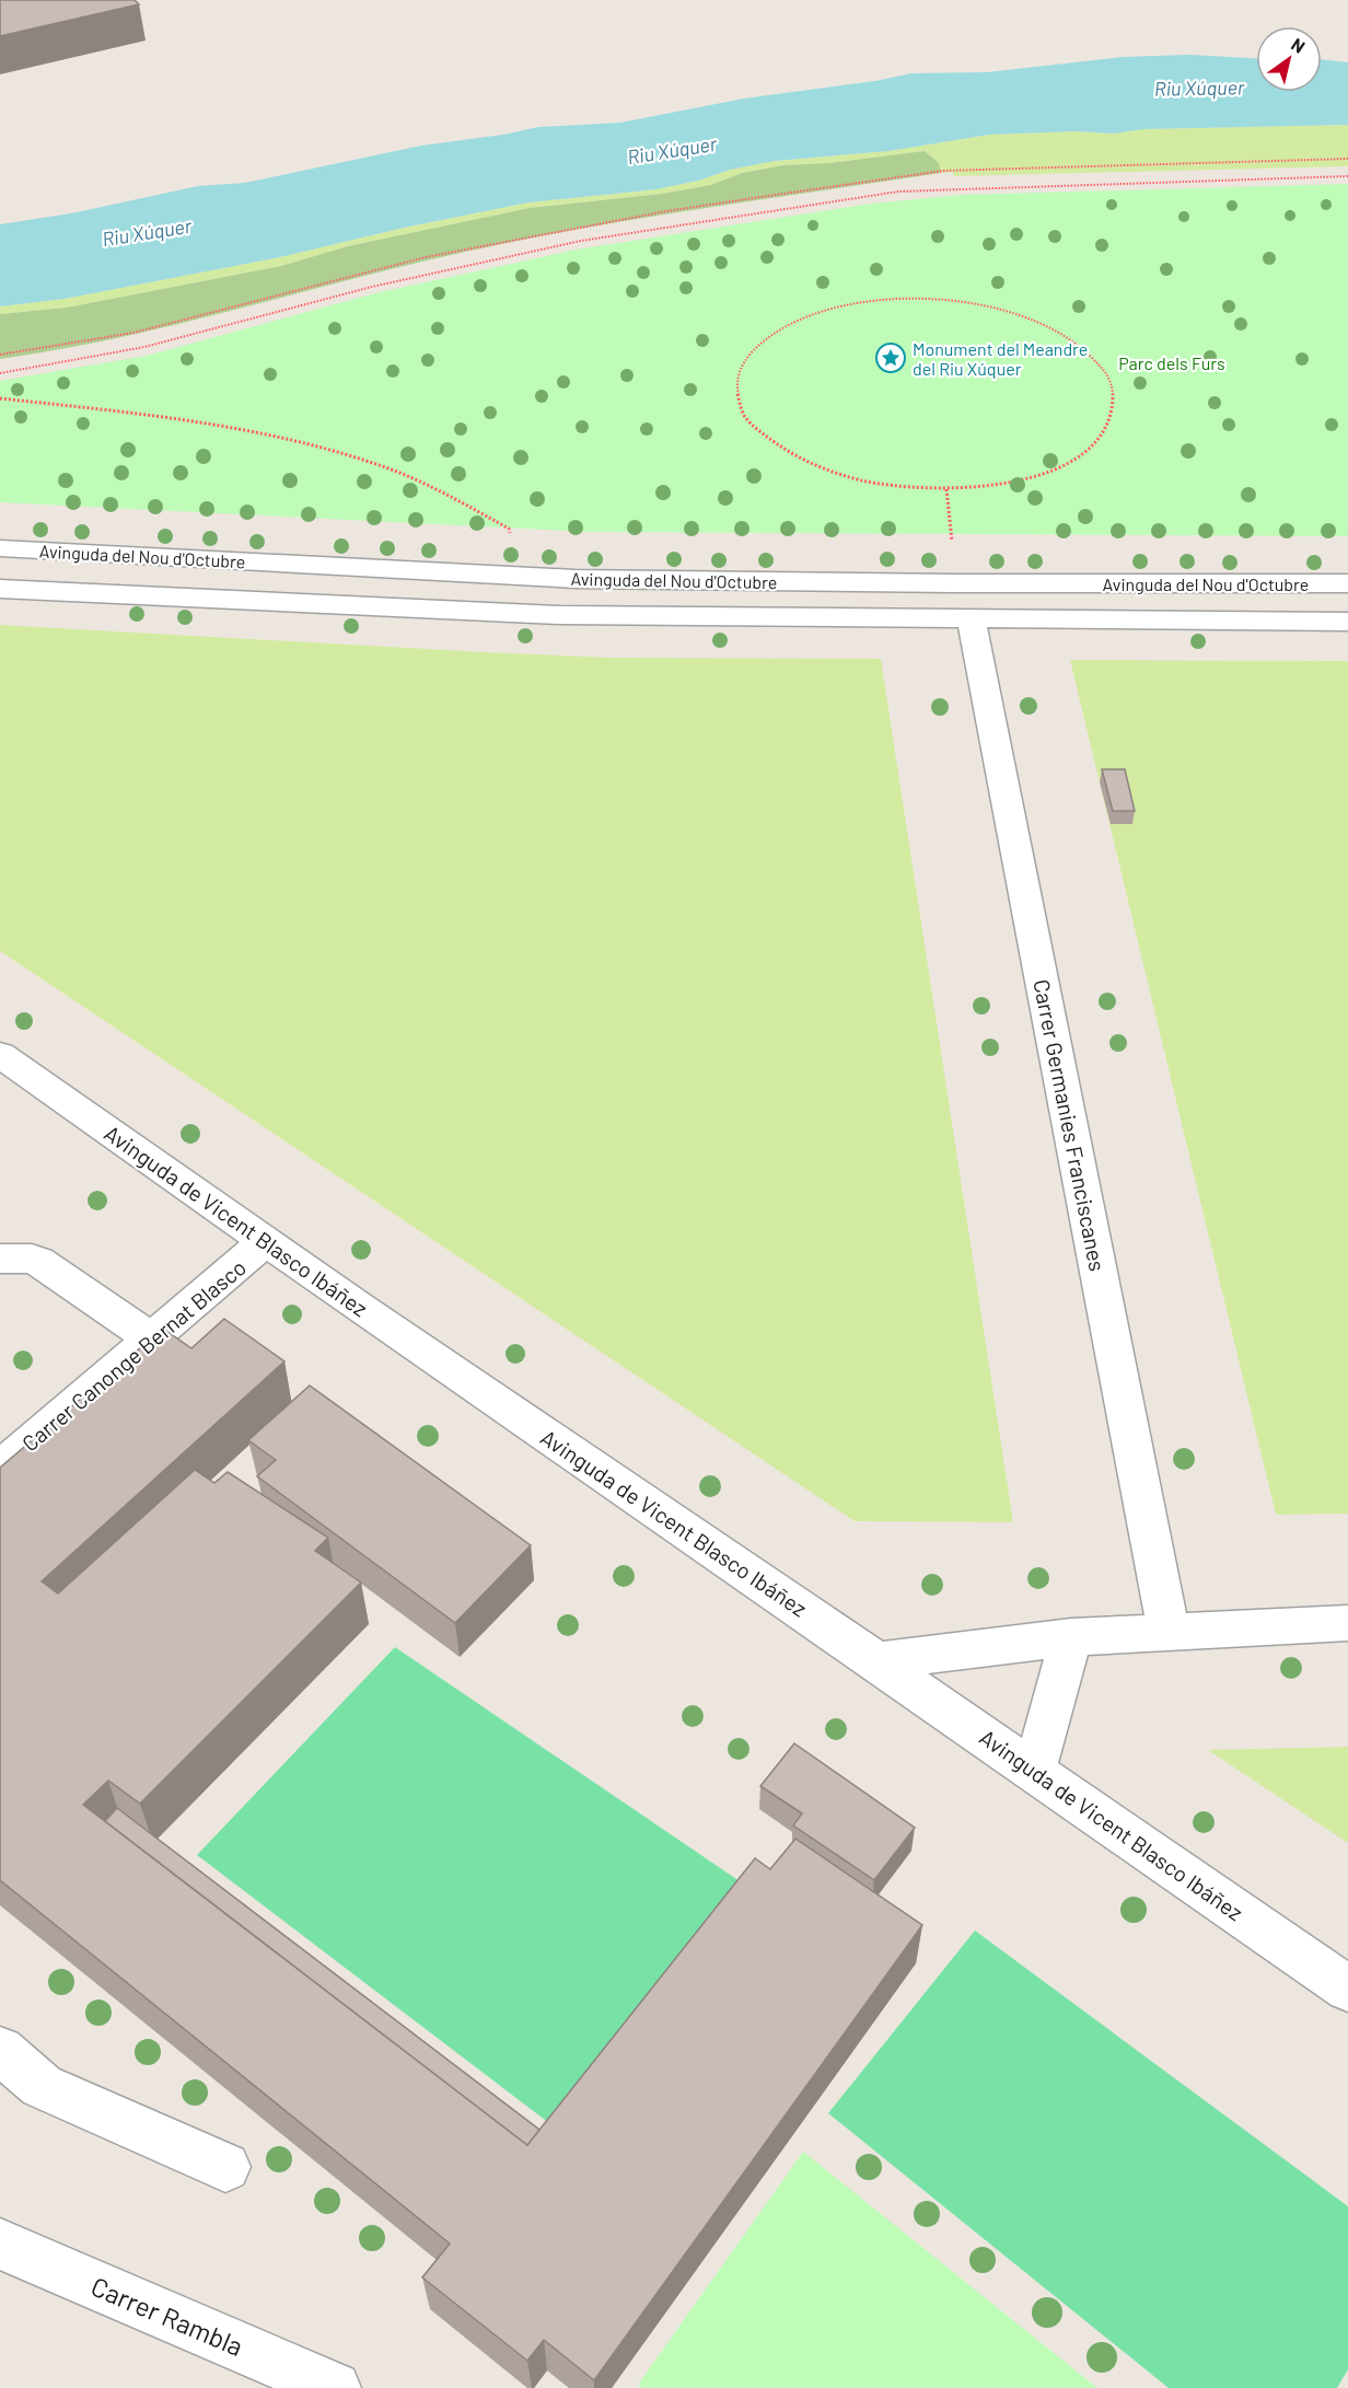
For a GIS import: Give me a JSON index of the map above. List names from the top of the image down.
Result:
{
  "streets": {
    "street": [
      "Avinguda del Nou d'Octubre",
      "Carrer Germanies Franciscanes",
      "Avinguda de Vicent Blasco Ibáñez",
      "Carrer Canonge Bernat Blasco",
      "Carrer Rambla"
    ]
  },
  "crossings": [
    ["Avinguda del Nou d'Octubre", "Carrer Germanies Franciscanes"],
    ["Avinguda de Vicent Blasco Ibáñez", "Carrer Canonge Bernat Blasco"]
  ],
  "water": ["Riu Xúquer"],
  "parks": ["Parc dels Furs"],
  "places": {
    "place": ["Monument del Meandre del Riu Xúquer"]
  },
  "north": "top right"
}
